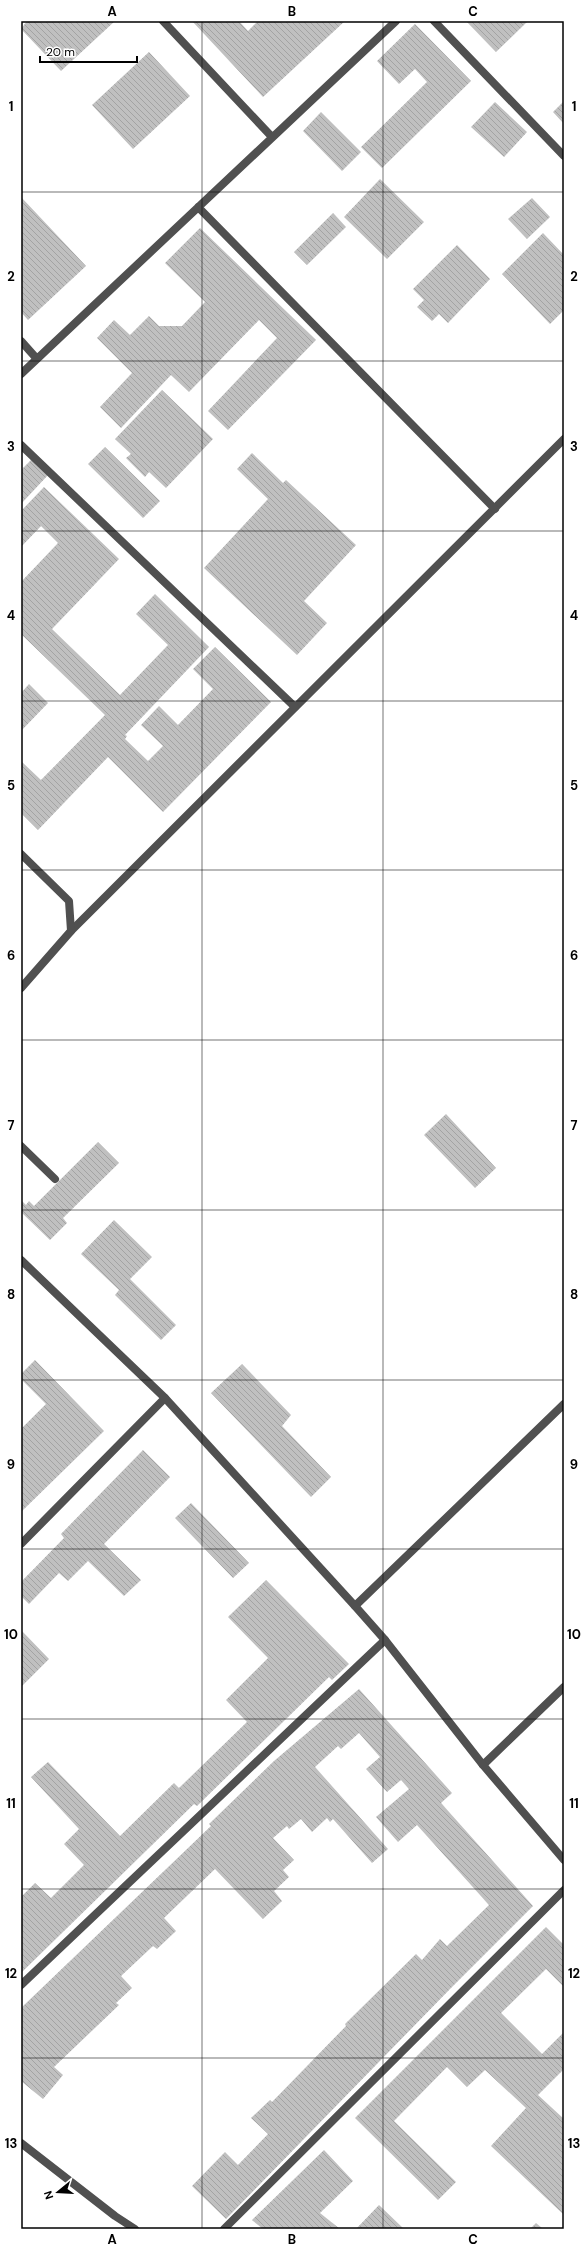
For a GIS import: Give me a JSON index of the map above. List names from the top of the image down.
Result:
{
  "scale_bar": "20 m",
  "north": "left",
  "grid": {
    "columns": ["A", "B", "C"],
    "rows": [
      "1",
      "2",
      "3",
      "4",
      "5",
      "6",
      "7",
      "8",
      "9",
      "10",
      "11",
      "12",
      "13"
    ]
  }
}
